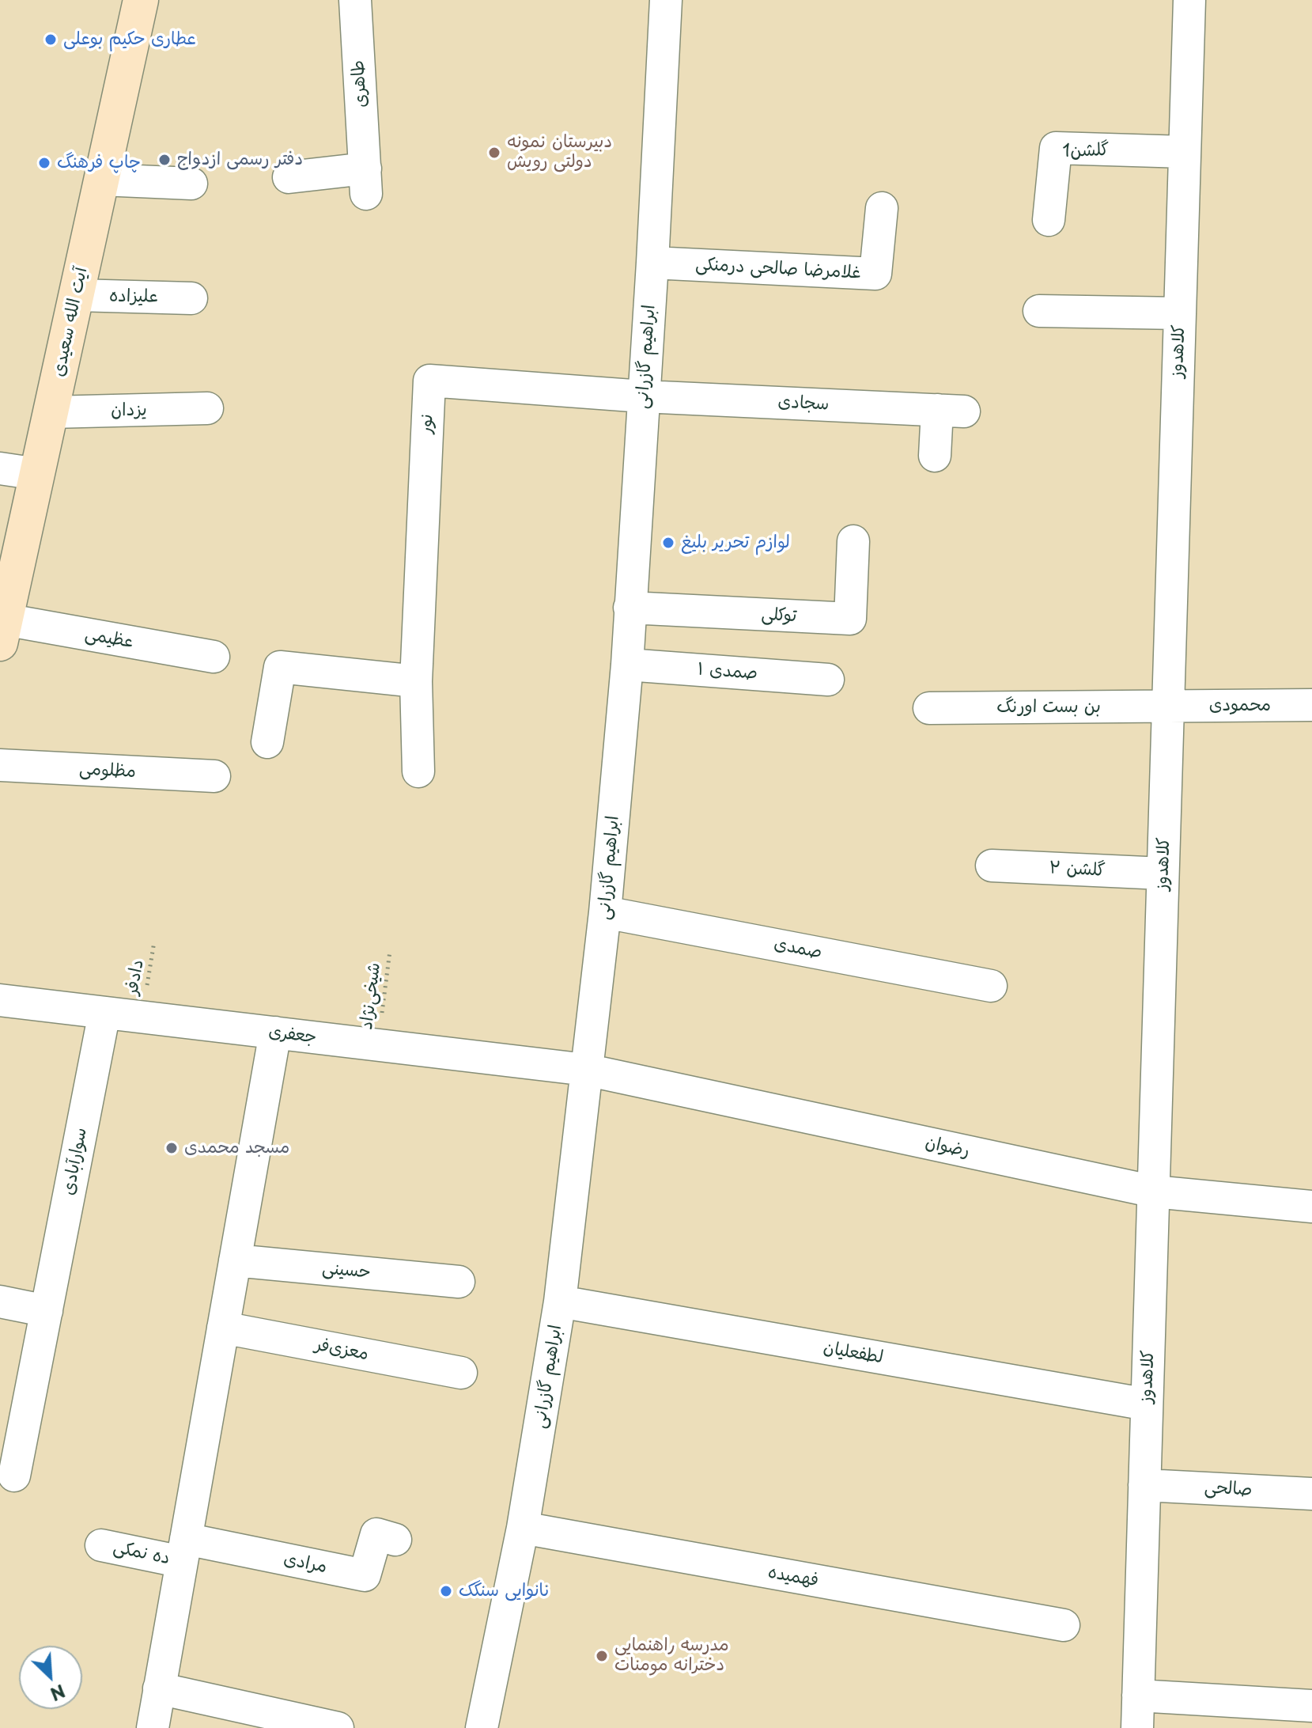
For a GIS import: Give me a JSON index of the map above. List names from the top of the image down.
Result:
{
  "streets": {
    "street": [
      "طاهری",
      "گلشن1",
      "غلامرضا صالحی درمنکی",
      "علیزاده",
      "آیت الله سعیدی",
      "کلاهدوز",
      "ابراهیم گازرانی",
      "سجادی",
      "یزدان",
      "نور",
      "توکلی",
      "عظیمی",
      "صمدی ۱",
      "محمودی",
      "بن بست اورنگ",
      "مظلومی",
      "گلشن ۲",
      "صمدی",
      "جعفری",
      "رضوان",
      "سوارآبادی",
      "حسینی",
      "معزی‌فر",
      "لطفعلیان",
      "صالحی",
      "ده نمکی",
      "مرادی",
      "فهمیده"
    ],
    "path": ["دادفر", "شیخی‌نژاد"]
  },
  "crossings": [
    ["گلشن1", "کلاهدوز"],
    ["غلامرضا صالحی درمنکی", "ابراهیم گازرانی"],
    ["علیزاده", "آیت الله سعیدی"],
    ["آیت الله سعیدی", "یزدان"],
    ["آیت الله سعیدی", "عظیمی"],
    ["کلاهدوز", "محمودی"],
    ["کلاهدوز", "بن بست اورنگ"],
    ["کلاهدوز", "گلشن ۲"],
    ["کلاهدوز", "رضوان"],
    ["کلاهدوز", "لطفعلیان"],
    ["کلاهدوز", "صالحی"],
    ["ابراهیم گازرانی", "سجادی"],
    ["ابراهیم گازرانی", "نور"],
    ["ابراهیم گازرانی", "توکلی"],
    ["ابراهیم گازرانی", "صمدی ۱"],
    ["ابراهیم گازرانی", "صمدی"],
    ["ابراهیم گازرانی", "جعفری"],
    ["ابراهیم گازرانی", "رضوان"],
    ["ابراهیم گازرانی", "لطفعلیان"],
    ["ابراهیم گازرانی", "فهمیده"],
    ["سجادی", "نور"],
    ["محمودی", "بن بست اورنگ"],
    ["دادفر", "جعفری"],
    ["شیخی‌نژاد", "جعفری"],
    ["جعفری", "رضوان"],
    ["جعفری", "سوارآبادی"],
    ["ده نمکی", "مرادی"]
  ],
  "places": [
    "عطاری حکیم بوعلی",
    "دبیرستان نمونه دولتی رویش",
    "دفتر رسمی ازدواج",
    "چاپ فرهنگ",
    "لوازم تحریر بلیغ",
    "مسجد محمدی",
    "نانوایی سنگک",
    "مدرسه راهنمایی دخترانه مومنات"
  ],
  "north": "bottom right"
}
